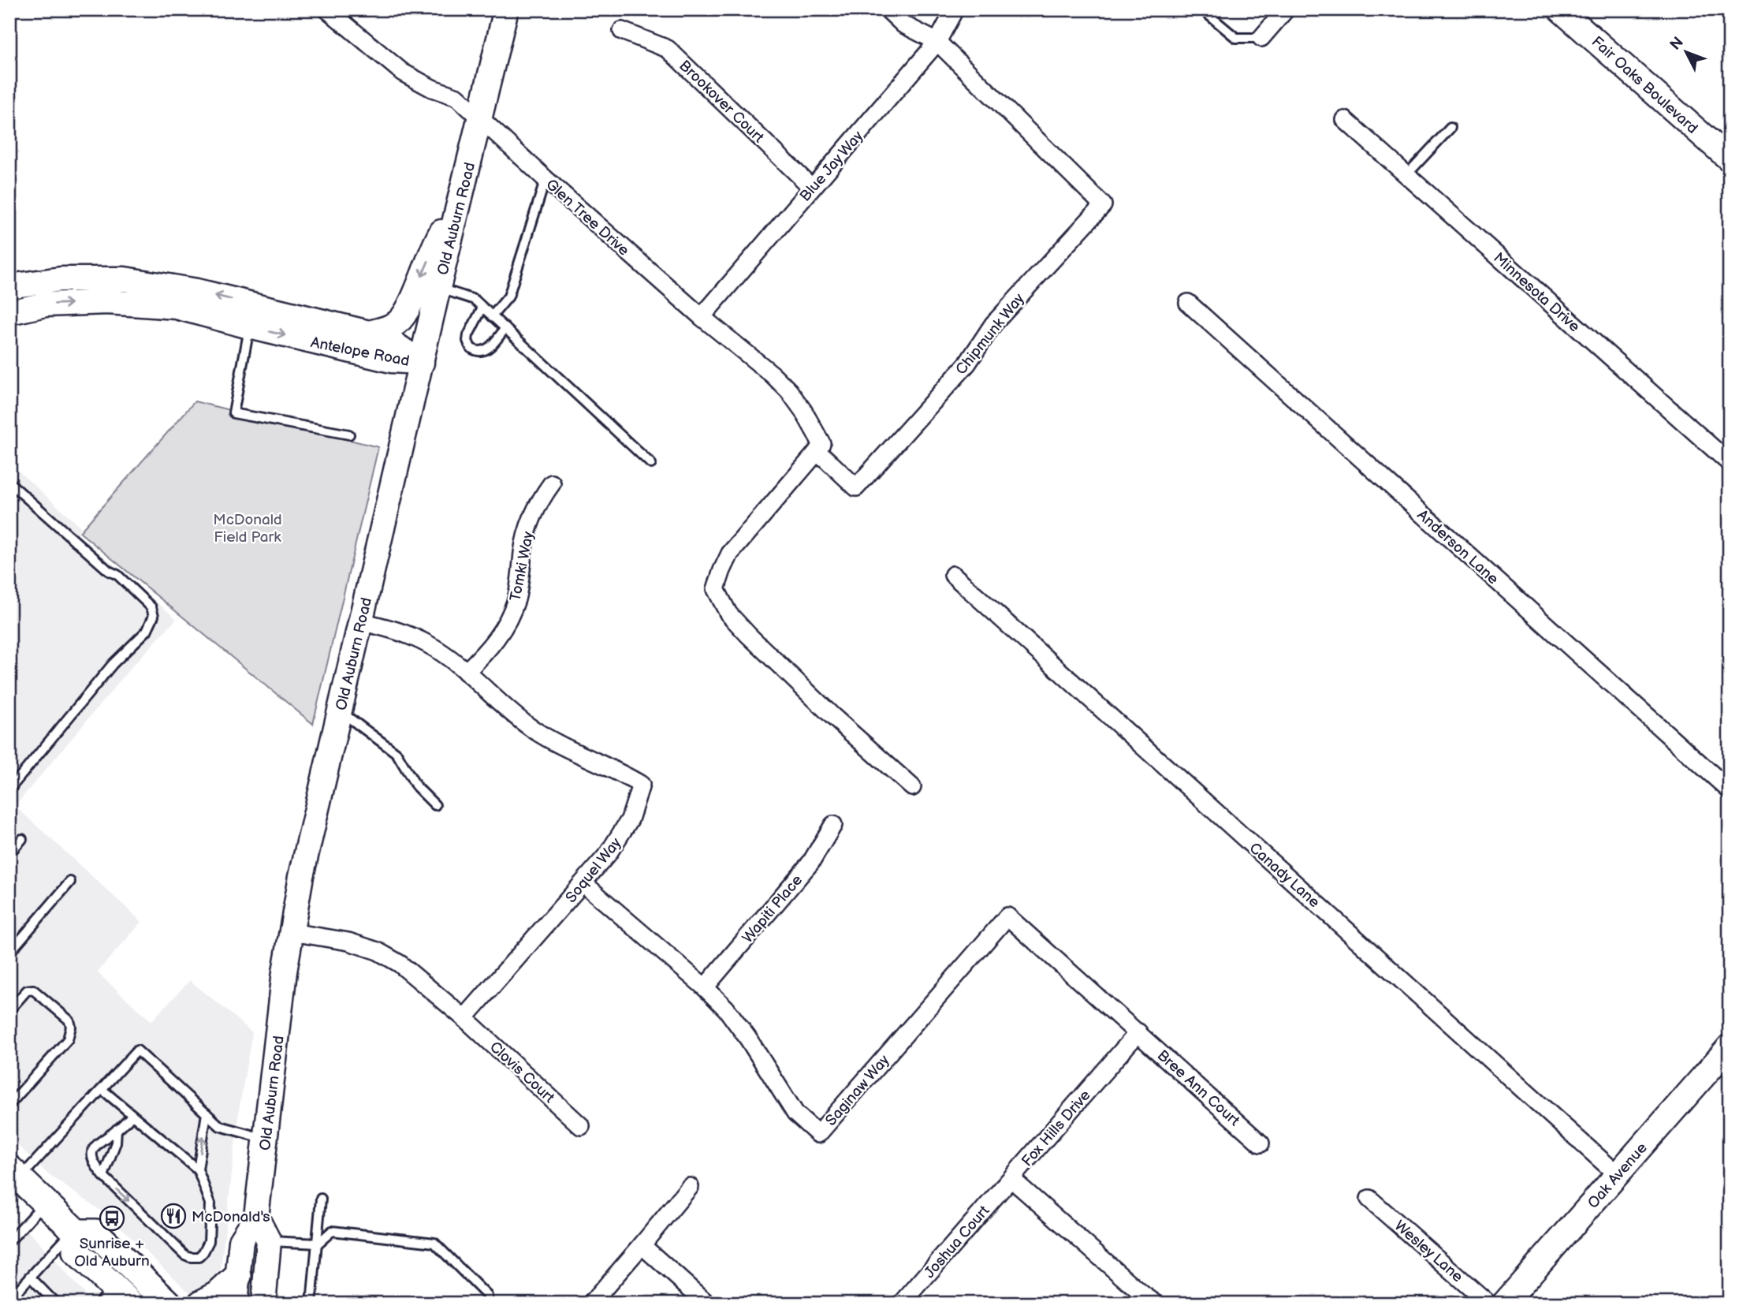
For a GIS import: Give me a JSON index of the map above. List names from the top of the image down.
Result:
{
  "streets": {
    "main road": [
      "Fair Oaks Boulevard",
      "Old Auburn Road",
      "Antelope Road",
      "Oak Avenue"
    ],
    "street": [
      "Brookover Court",
      "Blue Jay Way",
      "Glen Tree Drive",
      "Minnesota Drive",
      "Chipmunk Way",
      "Anderson Lane",
      "Tomki Way",
      "Soquel Way",
      "Canady Lane",
      "Wapiti Place",
      "Clovis Court",
      "Bree Ann Court",
      "Saginaw Way",
      "Fox Hills Drive",
      "Joshua Court",
      "Wesley Lane"
    ]
  },
  "crossings": [
    ["Brookover Court", "Blue Jay Way"],
    ["Blue Jay Way", "Glen Tree Drive"],
    ["Blue Jay Way", "Chipmunk Way"],
    ["Glen Tree Drive", "Old Auburn Road"],
    ["Glen Tree Drive", "Chipmunk Way"],
    ["Old Auburn Road", "Antelope Road"],
    ["Old Auburn Road", "Soquel Way"],
    ["Tomki Way", "Soquel Way"],
    ["Soquel Way", "Clovis Court"],
    ["Soquel Way", "Saginaw Way"],
    ["Canady Lane", "Oak Avenue"],
    ["Wapiti Place", "Saginaw Way"],
    ["Bree Ann Court", "Saginaw Way"],
    ["Bree Ann Court", "Fox Hills Drive"],
    ["Saginaw Way", "Fox Hills Drive"],
    ["Fox Hills Drive", "Joshua Court"]
  ],
  "parks": ["McDonald Field Park"],
  "places": {
    "restaurant": ["McDonald's"],
    "bus stop": ["Sunrise + Old Auburn"]
  },
  "north": "top left"
}
